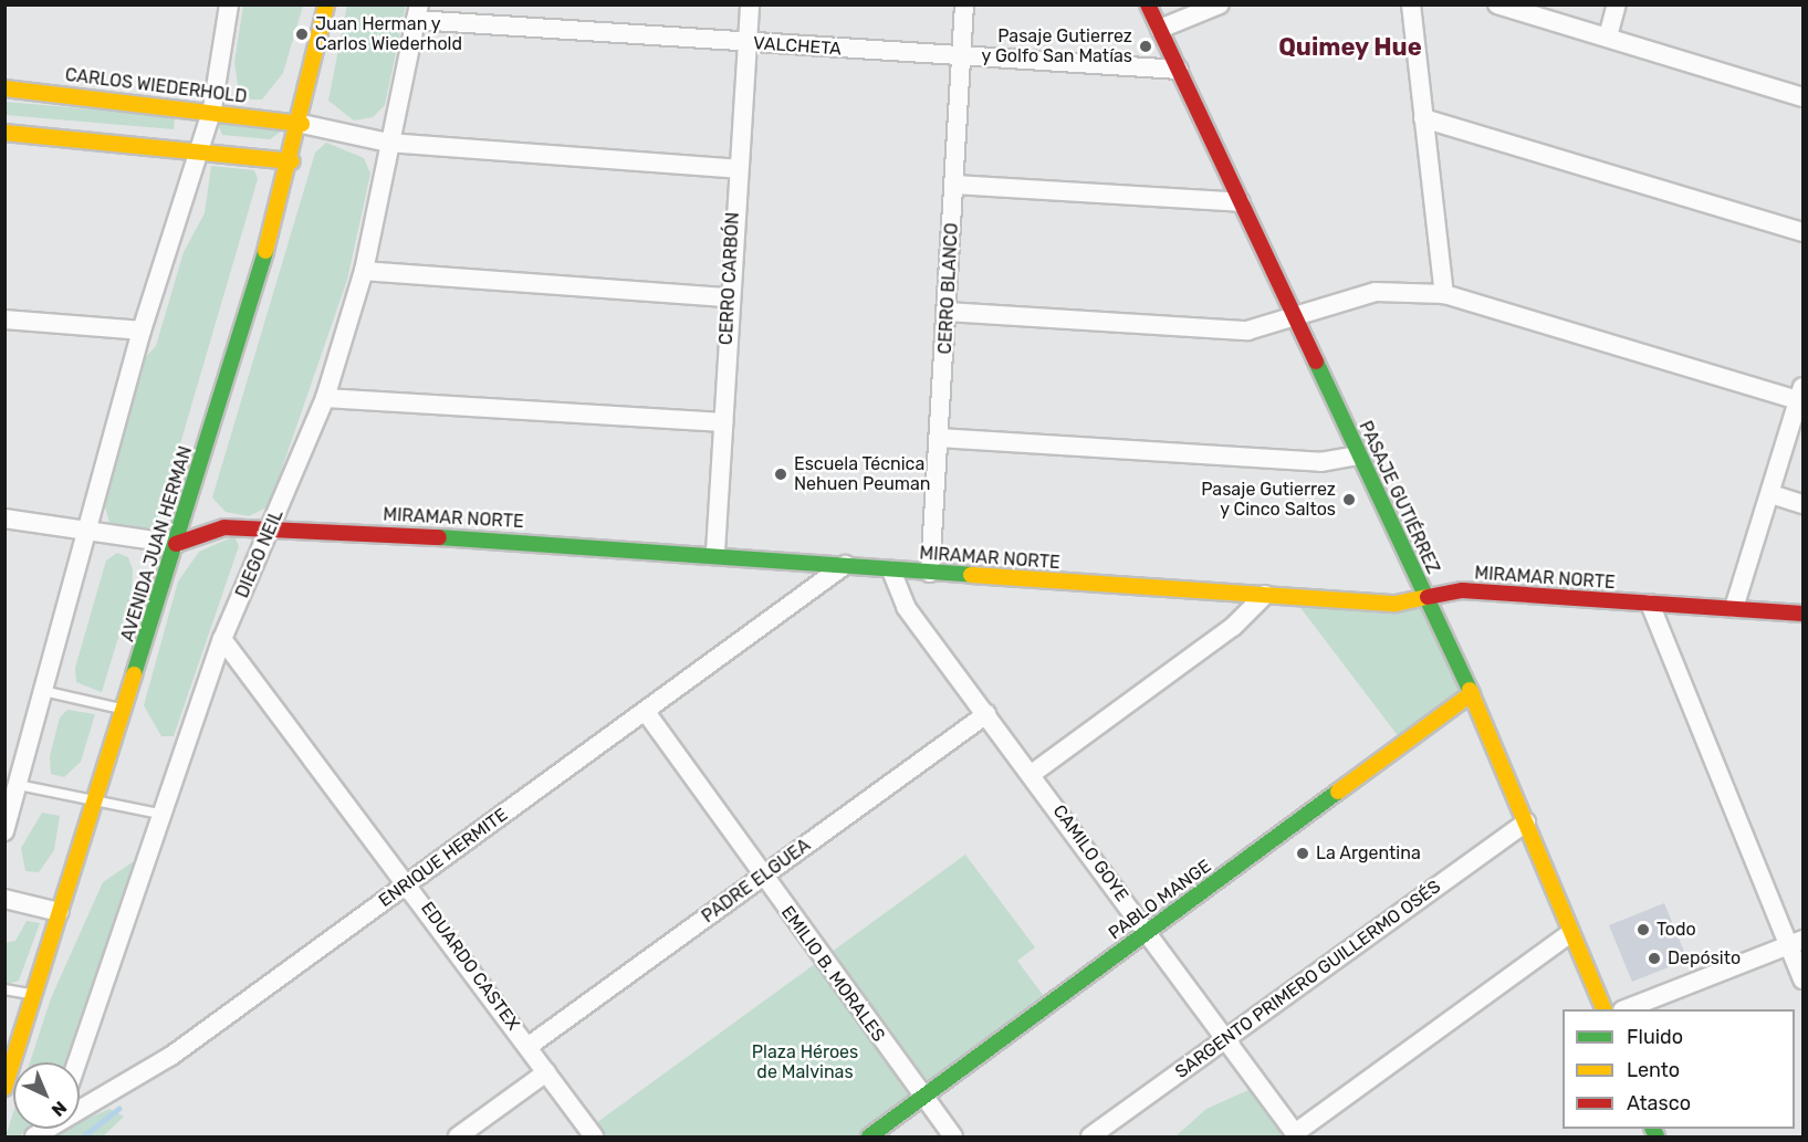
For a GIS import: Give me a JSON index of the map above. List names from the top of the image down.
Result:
{
  "streets": {
    "street": [
      "VALCHETA",
      "CARLOS WIEDERHOLD",
      "CERRO CARBÓN",
      "CERRO BLANCO",
      "PASAJE GUTIÉRREZ",
      "MIRAMAR NORTE",
      "AVENIDA JUAN HERMAN",
      "DIEGO NEIL",
      "CAMILO GOYE",
      "ENRIQUE HERMITE",
      "PADRE ELGUEA",
      "PABLO MANGE",
      "EDUARDO CASTEX",
      "EMILIO B. MORALES",
      "SARGENTO PRIMERO GUILLERMO OSÉS"
    ]
  },
  "crossings": [
    ["VALCHETA", "CERRO CARBÓN"],
    ["VALCHETA", "CERRO BLANCO"],
    ["VALCHETA", "PASAJE GUTIÉRREZ"],
    ["VALCHETA", "DIEGO NEIL"],
    ["CARLOS WIEDERHOLD", "AVENIDA JUAN HERMAN"],
    ["CERRO CARBÓN", "MIRAMAR NORTE"],
    ["CERRO BLANCO", "MIRAMAR NORTE"],
    ["PASAJE GUTIÉRREZ", "MIRAMAR NORTE"],
    ["PASAJE GUTIÉRREZ", "CAMILO GOYE"],
    ["PASAJE GUTIÉRREZ", "PABLO MANGE"],
    ["PASAJE GUTIÉRREZ", "SARGENTO PRIMERO GUILLERMO OSÉS"],
    ["MIRAMAR NORTE", "AVENIDA JUAN HERMAN"],
    ["MIRAMAR NORTE", "DIEGO NEIL"],
    ["MIRAMAR NORTE", "CAMILO GOYE"],
    ["MIRAMAR NORTE", "ENRIQUE HERMITE"],
    ["DIEGO NEIL", "EDUARDO CASTEX"],
    ["CAMILO GOYE", "PADRE ELGUEA"],
    ["CAMILO GOYE", "PABLO MANGE"],
    ["CAMILO GOYE", "SARGENTO PRIMERO GUILLERMO OSÉS"],
    ["ENRIQUE HERMITE", "EDUARDO CASTEX"],
    ["ENRIQUE HERMITE", "EMILIO B. MORALES"],
    ["PADRE ELGUEA", "EDUARDO CASTEX"],
    ["PADRE ELGUEA", "EMILIO B. MORALES"],
    ["PABLO MANGE", "EMILIO B. MORALES"]
  ],
  "districts": ["Quimey Hue"],
  "parks": ["Plaza Héroes de Malvinas"],
  "places": [
    "Juan Herman y Carlos Wiederhold",
    "Pasaje Gutierrez y Golfo San Matías",
    "Escuela Técnica Nehuen Peuman",
    "Pasaje Gutierrez y Cinco Saltos",
    "La Argentina",
    "Todo",
    "Depósito"
  ],
  "legend": ["Fluido", "Lento", "Atasco"],
  "north": "bottom right"
}
